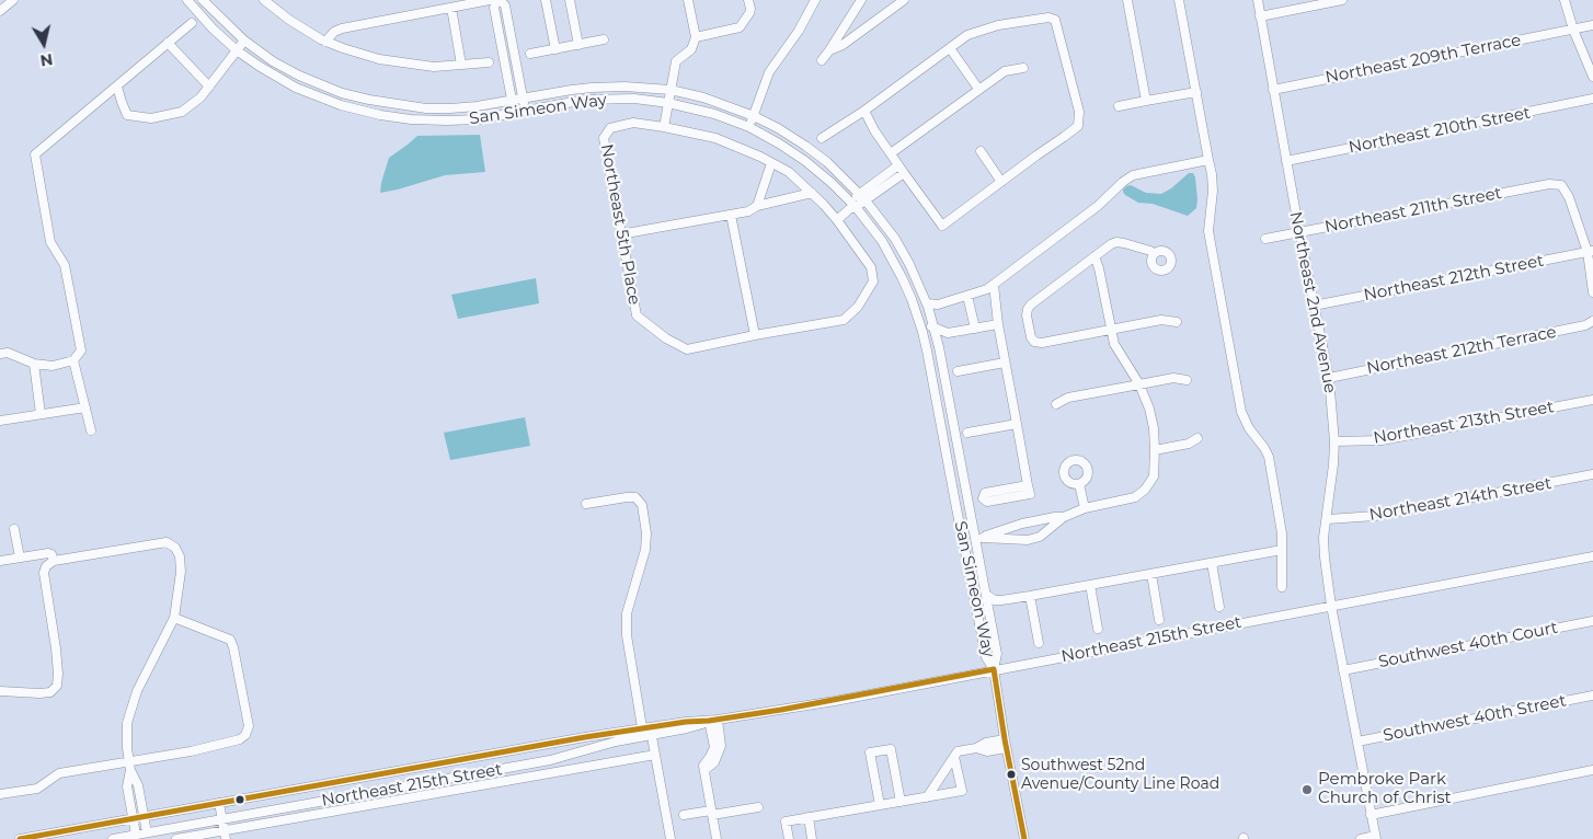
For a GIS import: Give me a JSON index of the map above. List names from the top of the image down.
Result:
{
  "streets": {
    "street": [
      "Northeast 209th Terrace",
      "San Simeon Way",
      "Northeast 210th Street",
      "Northeast 211th Street",
      "Northeast 5th Place",
      "Northeast 212th Street",
      "Northeast 2nd Avenue",
      "Northeast 212th Terrace",
      "Northeast 213th Street",
      "Northeast 214th Street",
      "Northeast 215th Street",
      "Southwest 40th Court",
      "Southwest 40th Street"
    ]
  },
  "crossings": [
    ["Northeast 209th Terrace", "Northeast 2nd Avenue"],
    ["San Simeon Way", "Northeast 215th Street"],
    ["Northeast 210th Street", "Northeast 2nd Avenue"],
    ["Northeast 211th Street", "Northeast 212th Street"],
    ["Northeast 211th Street", "Northeast 2nd Avenue"],
    ["Northeast 212th Street", "Northeast 2nd Avenue"],
    ["Northeast 2nd Avenue", "Northeast 212th Terrace"],
    ["Northeast 2nd Avenue", "Northeast 213th Street"],
    ["Northeast 2nd Avenue", "Northeast 214th Street"],
    ["Northeast 2nd Avenue", "Northeast 215th Street"],
    ["Northeast 2nd Avenue", "Southwest 40th Court"],
    ["Northeast 2nd Avenue", "Southwest 40th Street"]
  ],
  "places": ["Southwest 52nd Avenue/County Line Road", "Pembroke Park Church of Christ"],
  "north": "bottom"
}
